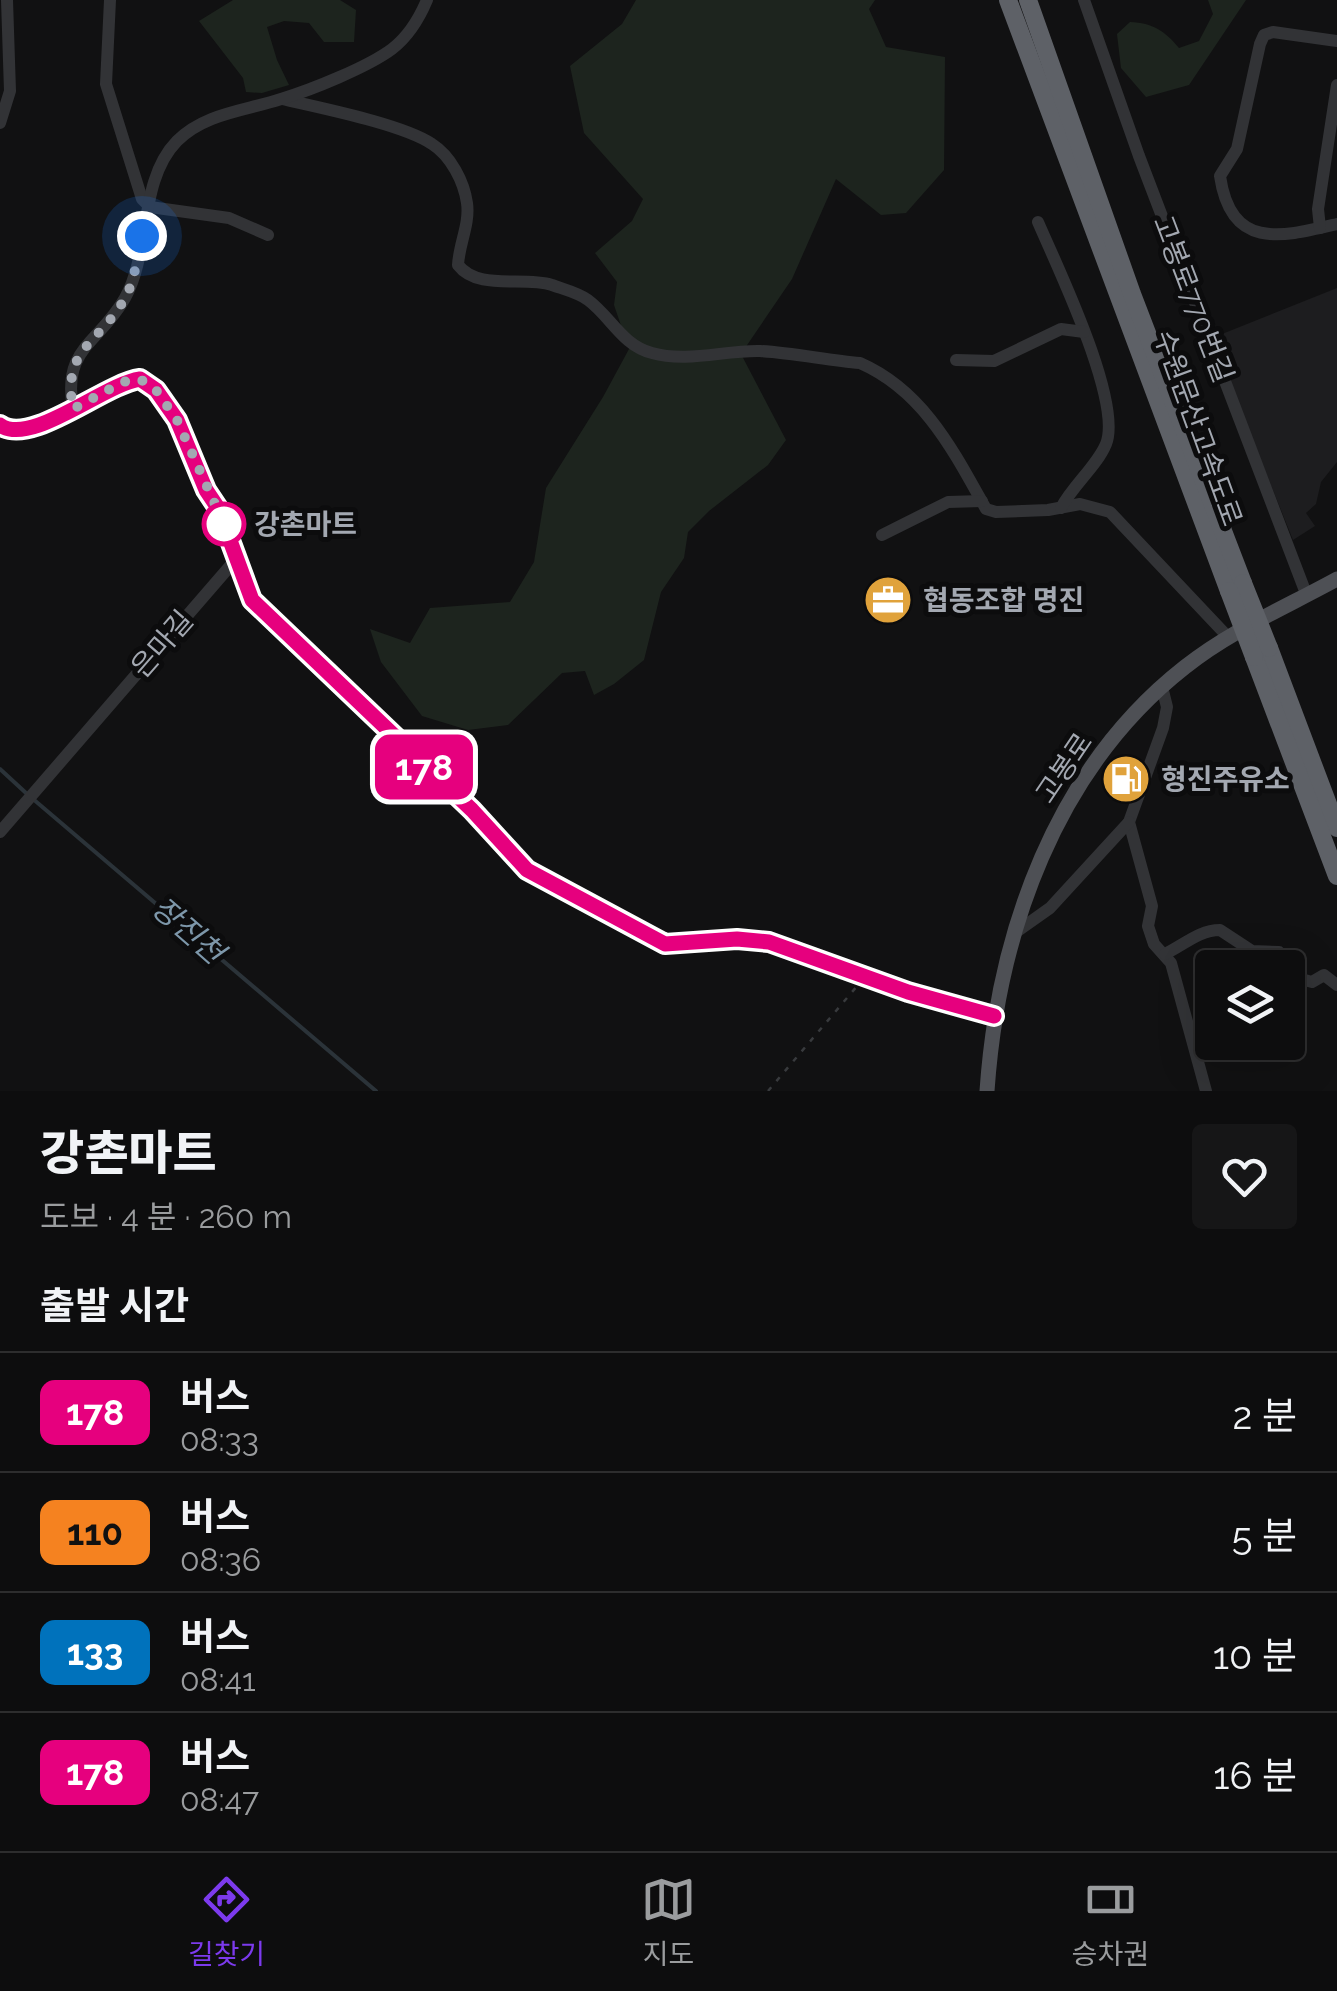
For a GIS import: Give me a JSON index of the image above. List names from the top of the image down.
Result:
{
  "streets": {
    "highway": ["수원문산고속도로"],
    "main road": ["고봉로"],
    "street": ["고봉로770번길", "은마길"]
  },
  "crossings": [
    ["고봉로770번길", "고봉로"]
  ],
  "water": ["장진천"],
  "places": {
    "other": ["강촌마트"],
    "office": ["협동조합 명진"],
    "fuel station": ["형진주유소"]
  },
  "lines": ["bus line 178"],
  "page": {
    "on_map": "178",
    "heading": [
      ["강촌마트", "도보 · 4 분 · 260 m"],
      "출발 시간"
    ],
    "list": [
      {
        "mark": "178",
        "name": "버스",
        "note": "08:33",
        "value": "2 분"
      },
      {
        "mark": "110",
        "name": "버스",
        "note": "08:36",
        "value": "5 분"
      },
      {
        "mark": "133",
        "name": "버스",
        "note": "08:41",
        "value": "10 분"
      },
      {
        "mark": "178",
        "name": "버스",
        "note": "08:47",
        "value": "16 분"
      }
    ],
    "tabs": ["길찾기", "지도", "승차권"]
  }
}
